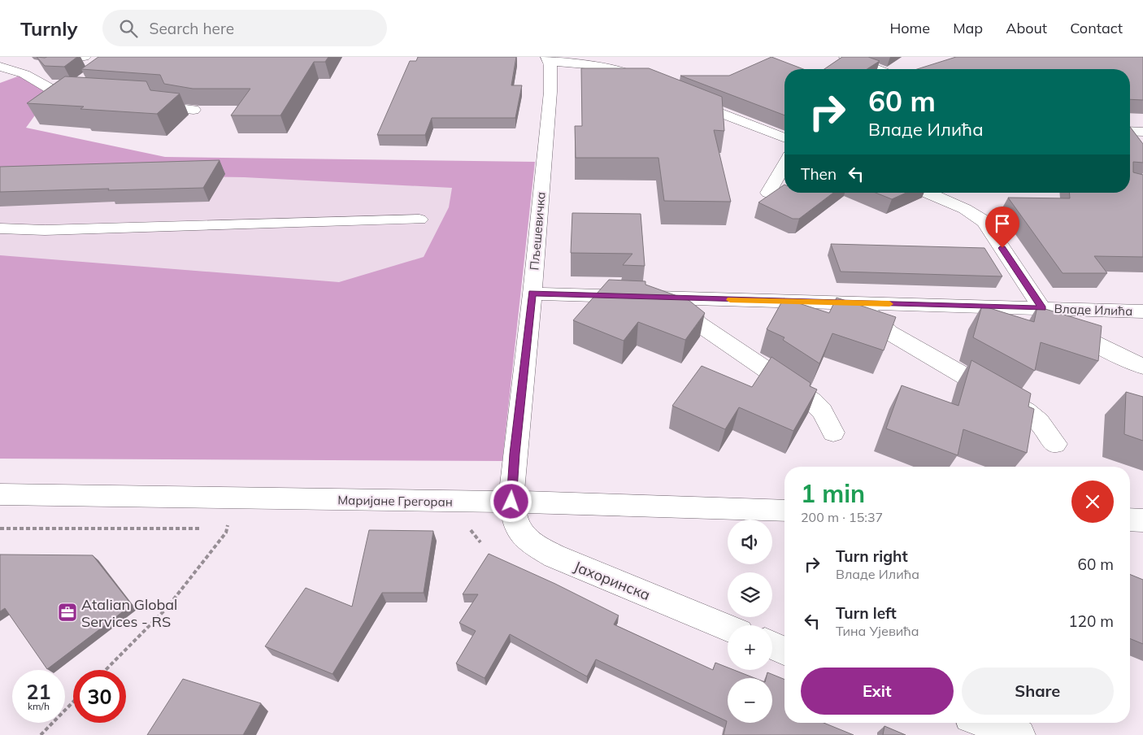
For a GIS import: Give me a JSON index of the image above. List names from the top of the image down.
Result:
{
  "streets": {
    "street": [
      "Пљешевичка",
      "Владе Илића",
      "Маријане Грегоран",
      "Јахоринска"
    ]
  },
  "crossings": [
    ["Пљешевичка", "Владе Илића"],
    ["Пљешевичка", "Маријане Грегоран"],
    ["Пљешевичка", "Јахоринска"],
    ["Маријане Грегоран", "Јахоринска"]
  ],
  "places": {
    "office": ["Atalian Global Services - RS"]
  },
  "page": {
    "header": "Turnly",
    "search": "Search here",
    "nav": [
      "Home",
      "Map",
      "About",
      "Contact"
    ],
    "turn": ["60 m", "Владе Илића"],
    "then": "Then",
    "heading": ["1 min", "200 m · 15:37"],
    "map_buttons": ["+", "−"],
    "list": [
      {
        "name": "Turn right",
        "note": "Владе Илића",
        "value": "60 m"
      },
      {
        "name": "Turn left",
        "note": "Тина Ујевића",
        "value": "120 m"
      }
    ],
    "buttons": ["Exit", "Share"],
    "speed": "21 km/h",
    "limit": "30"
  }
}
